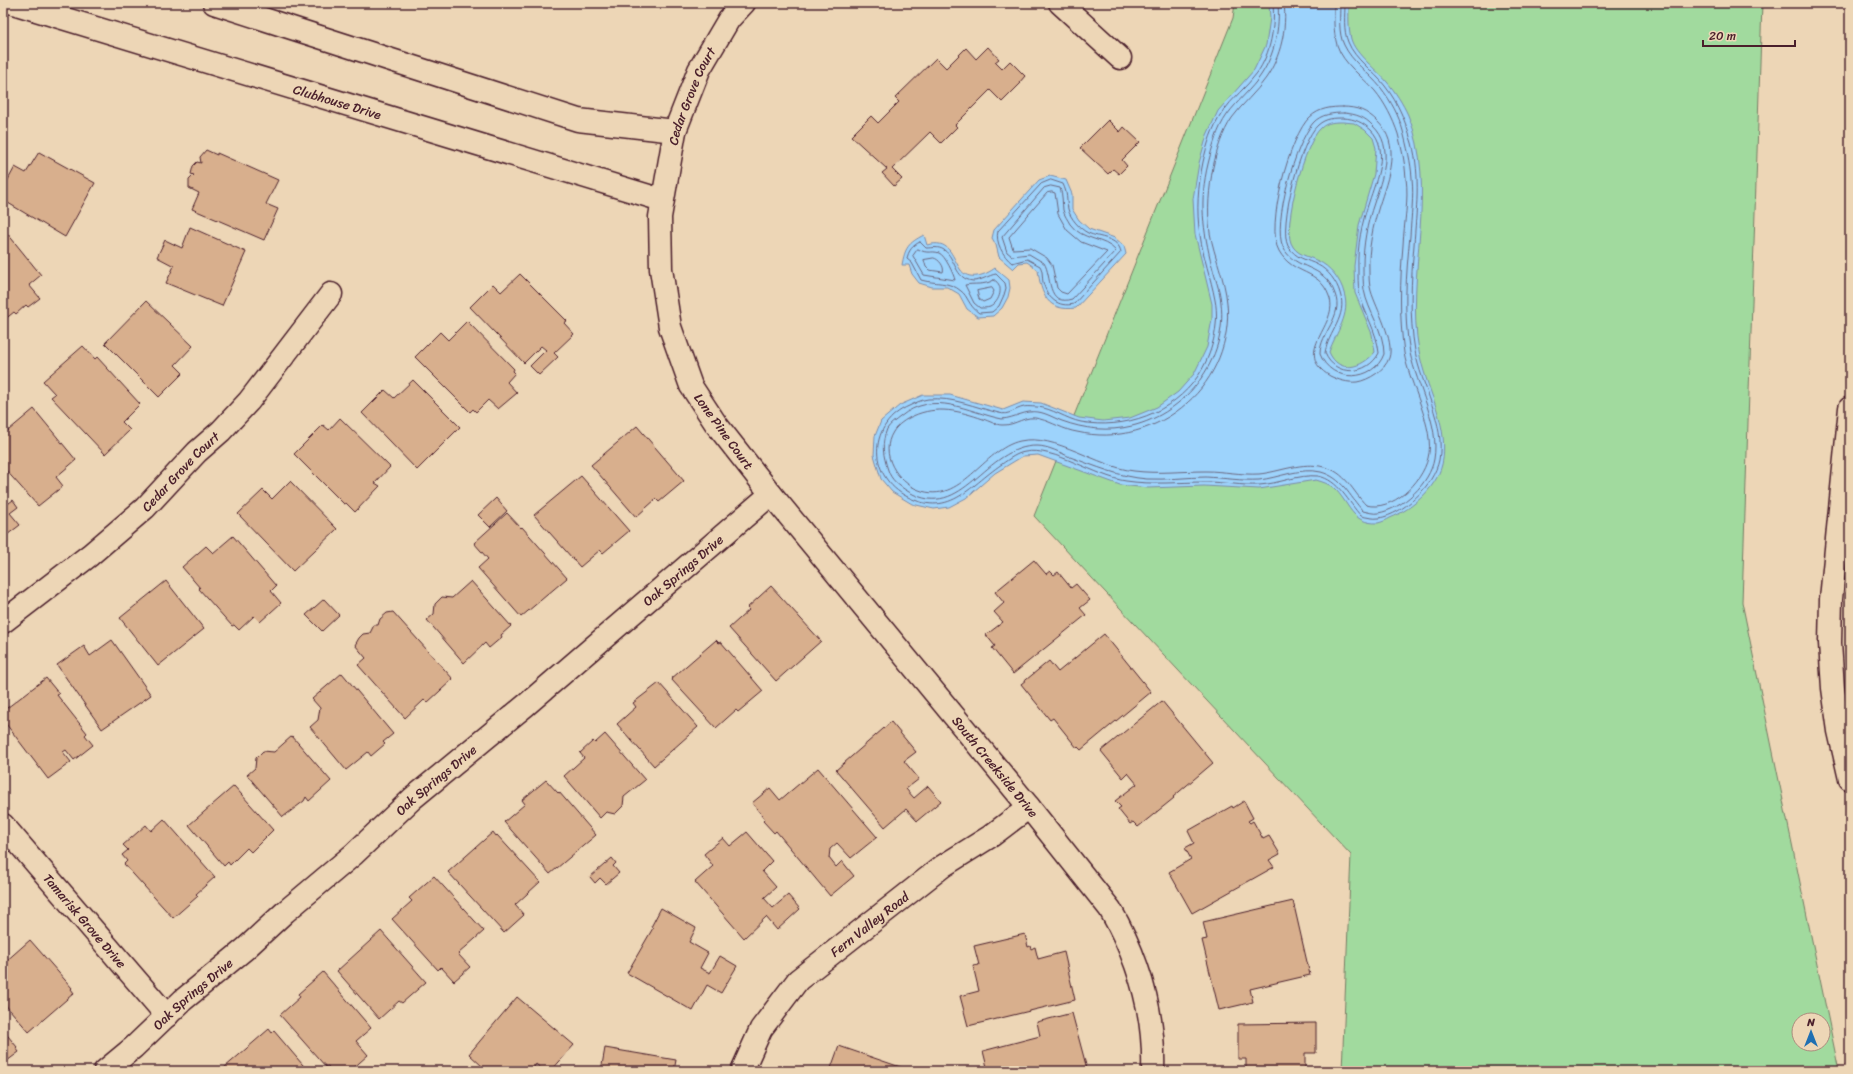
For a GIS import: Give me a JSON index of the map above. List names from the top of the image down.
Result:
{
  "streets": {
    "street": [
      "Cedar Grove Court",
      "Clubhouse Drive",
      "Lone Pine Court",
      "Oak Springs Drive",
      "South Creekside Drive",
      "Tamarisk Grove Drive",
      "Fern Valley Road"
    ]
  },
  "crossings": [
    ["Cedar Grove Court", "Clubhouse Drive"],
    ["Cedar Grove Court", "Lone Pine Court"],
    ["Clubhouse Drive", "Lone Pine Court"],
    ["Lone Pine Court", "Oak Springs Drive"],
    ["Lone Pine Court", "South Creekside Drive"],
    ["Oak Springs Drive", "South Creekside Drive"],
    ["Oak Springs Drive", "Tamarisk Grove Drive"],
    ["South Creekside Drive", "Fern Valley Road"]
  ],
  "scale_bar": "20 m",
  "north": "top"
}
